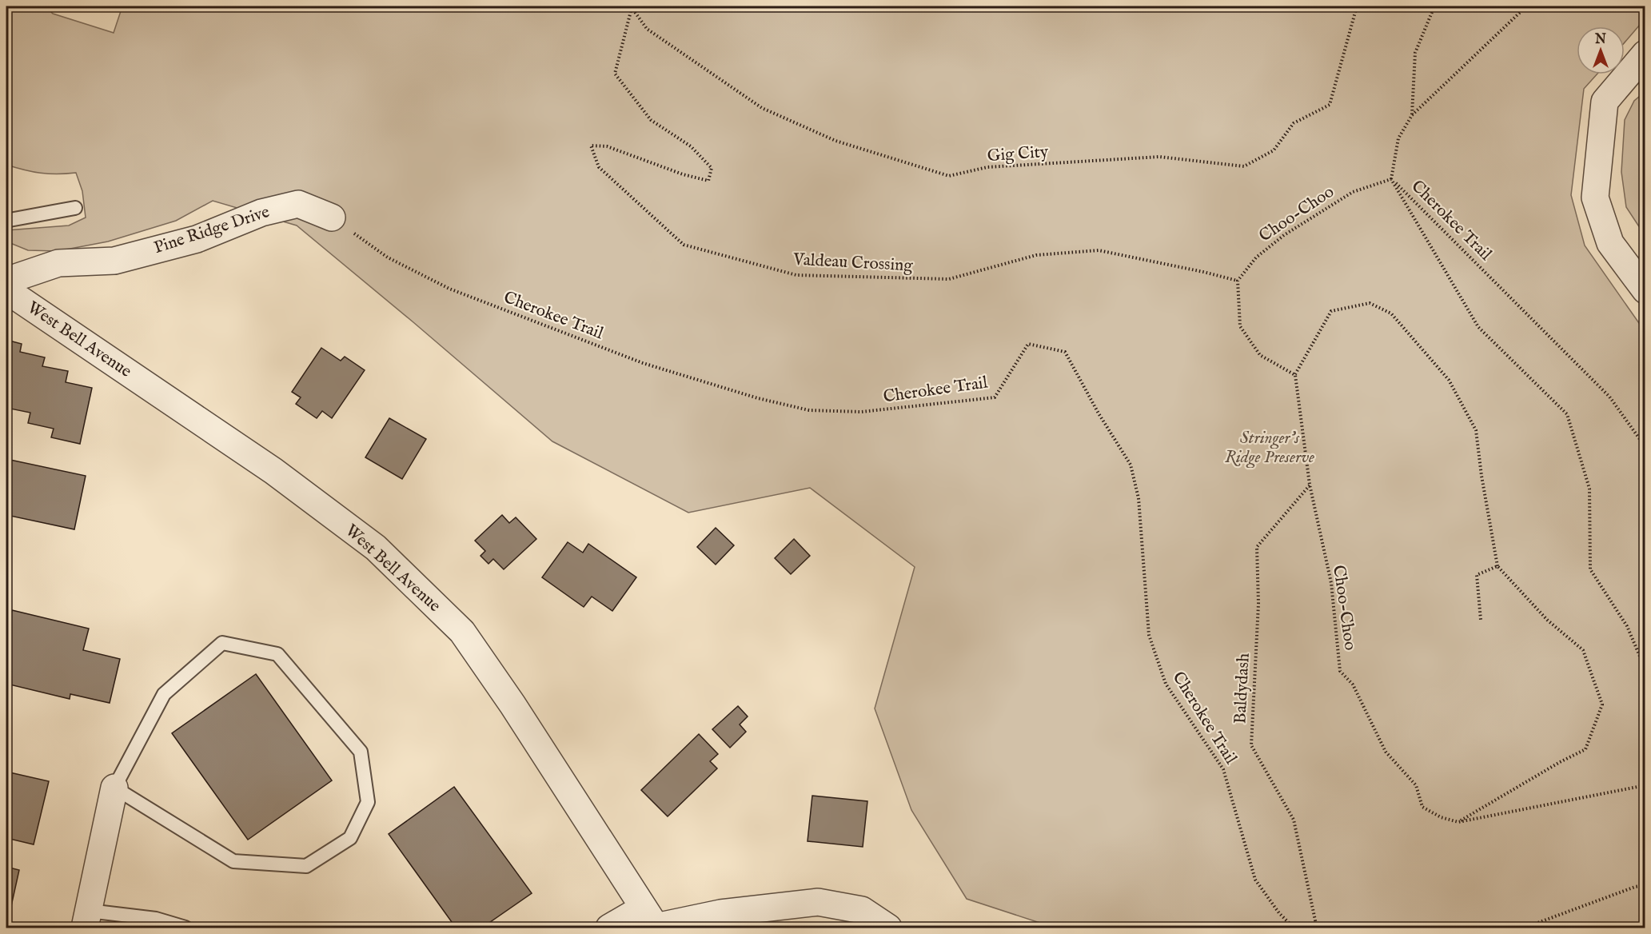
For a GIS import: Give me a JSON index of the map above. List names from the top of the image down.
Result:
{
  "streets": {
    "street": ["Pine Ridge Drive", "West Bell Avenue"],
    "path": [
      "Gig City",
      "Choo-Choo",
      "Cherokee Trail",
      "Valdeau Crossing",
      "Baldydash"
    ]
  },
  "crossings": [
    ["Gig City", "Valdeau Crossing"],
    ["Choo-Choo", "Cherokee Trail"],
    ["Choo-Choo", "Valdeau Crossing"],
    ["Choo-Choo", "Baldydash"],
    ["Cherokee Trail", "Pine Ridge Drive"]
  ],
  "parks": ["Stringer's Ridge Preserve"],
  "north": "top"
}
